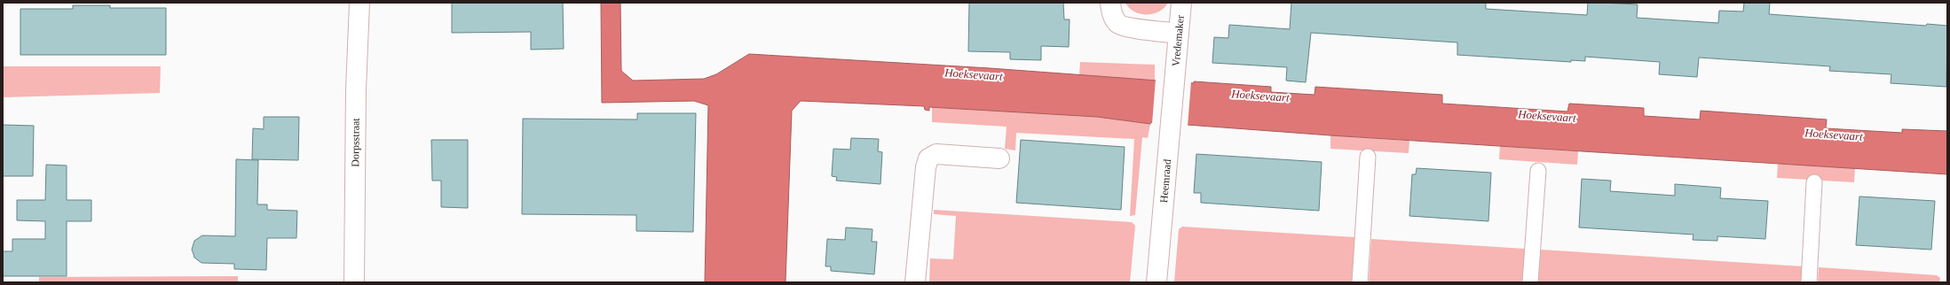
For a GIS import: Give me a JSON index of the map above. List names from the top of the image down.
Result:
{
  "streets": {
    "street": ["Vredemaker", "Dorpsstraat", "Heemraad"]
  },
  "crossings": [
    ["Vredemaker", "Heemraad"]
  ],
  "water": ["Hoeksevaart"]
}
